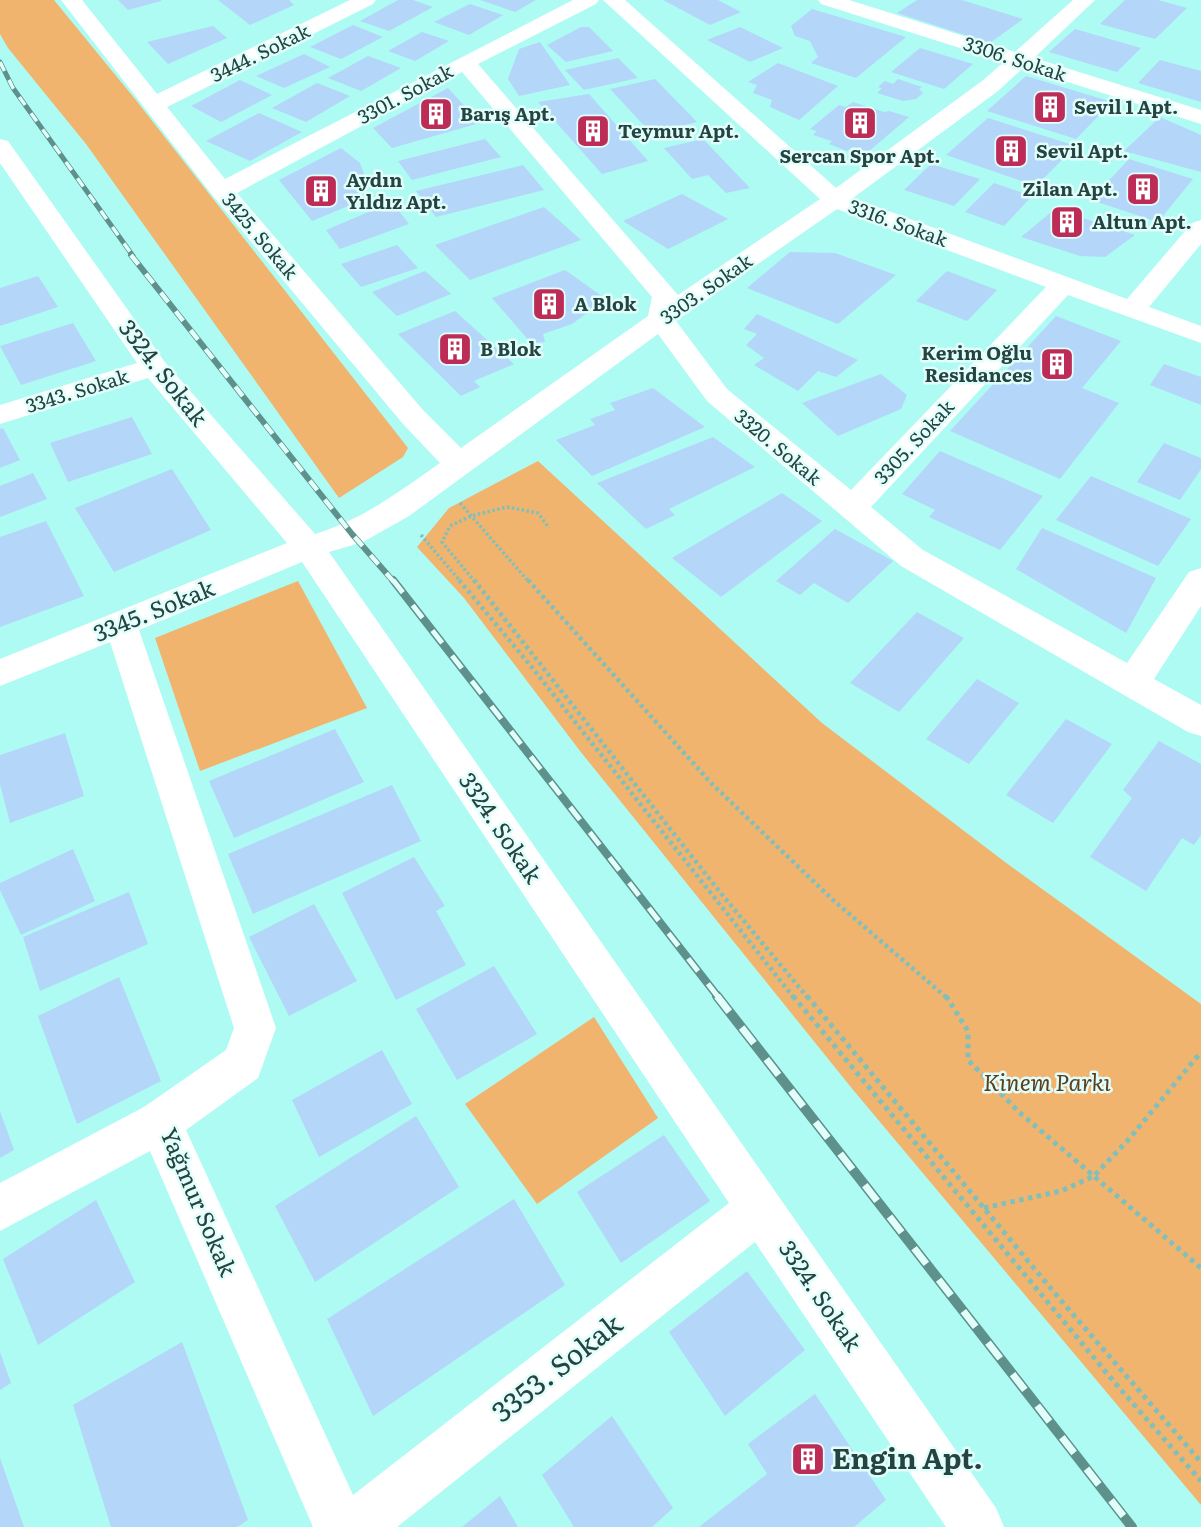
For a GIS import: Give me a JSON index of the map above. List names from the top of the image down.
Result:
{
  "streets": {
    "street": [
      "3444. Sokak",
      "3306. Sokak",
      "3301. Sokak",
      "3316. Sokak",
      "3425. Sokak",
      "3303. Sokak",
      "3324. Sokak",
      "3343. Sokak",
      "3305. Sokak",
      "3320. Sokak",
      "3345. Sokak",
      "Yağmur Sokak",
      "3353. Sokak"
    ]
  },
  "crossings": [
    ["3444. Sokak", "3425. Sokak"],
    ["3306. Sokak", "3303. Sokak"],
    ["3301. Sokak", "3425. Sokak"],
    ["3301. Sokak", "3320. Sokak"],
    ["3316. Sokak", "3303. Sokak"],
    ["3316. Sokak", "3305. Sokak"],
    ["3425. Sokak", "3303. Sokak"],
    ["3303. Sokak", "3324. Sokak"],
    ["3303. Sokak", "3320. Sokak"],
    ["3303. Sokak", "3345. Sokak"],
    ["3324. Sokak", "3343. Sokak"],
    ["3324. Sokak", "3345. Sokak"],
    ["3324. Sokak", "3353. Sokak"],
    ["3305. Sokak", "3320. Sokak"],
    ["3345. Sokak", "Yağmur Sokak"]
  ],
  "parks": ["Kinem Parkı"],
  "places": {
    "building": [
      "Sevil 1 Apt.",
      "Barış Apt.",
      "Sercan Spor Apt.",
      "Teymur Apt.",
      "Sevil Apt.",
      "Zilan Apt.",
      "Aydın Yıldız Apt.",
      "Altun Apt.",
      "A Blok",
      "B Blok",
      "Kerim Oğlu Residances",
      "Engin Apt."
    ]
  }
}
